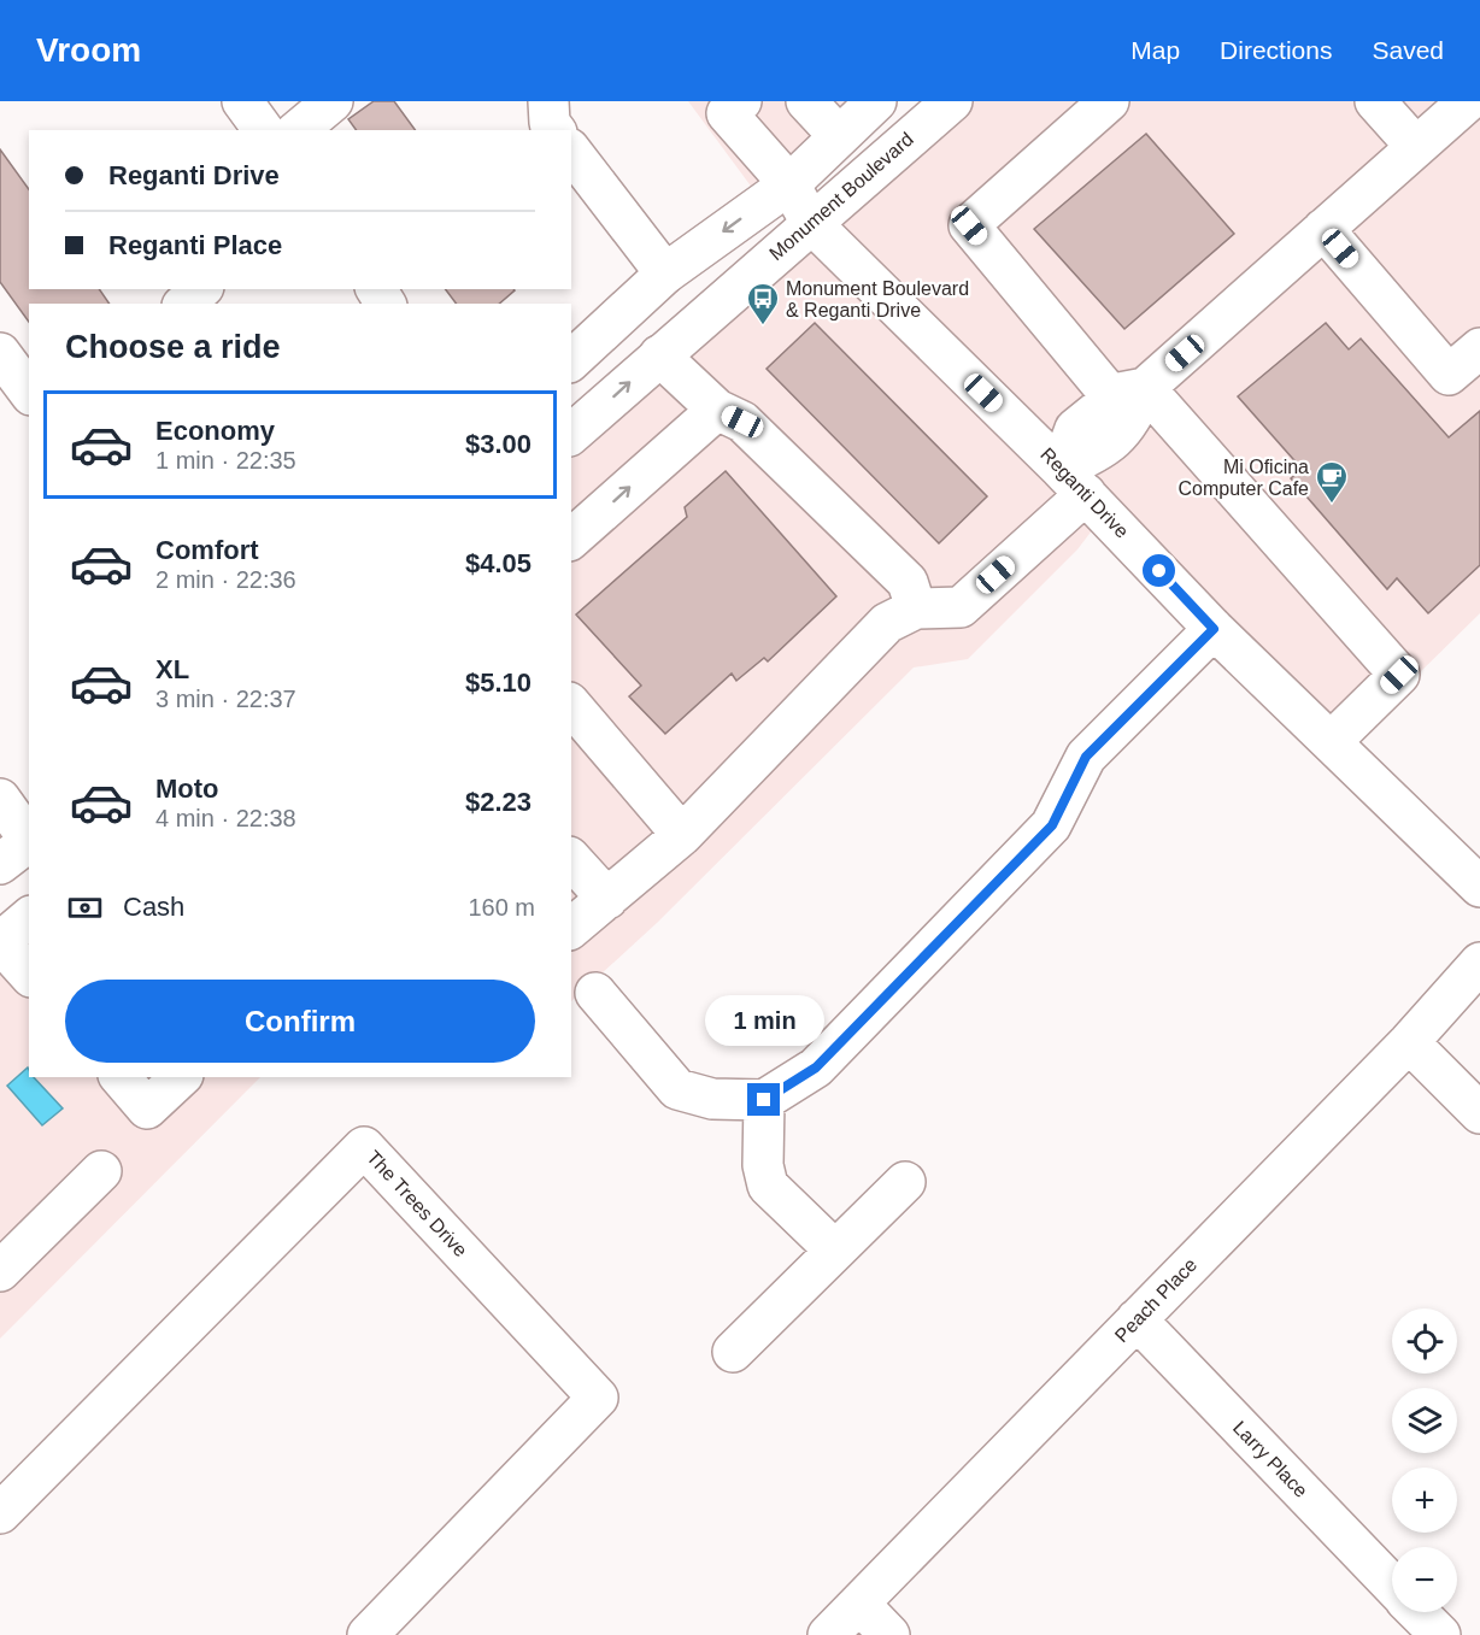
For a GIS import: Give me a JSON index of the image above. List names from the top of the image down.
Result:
{
  "streets": {
    "street": [
      "Monument Boulevard",
      "Reganti Drive",
      "The Trees Drive",
      "Peach Place",
      "Larry Place"
    ]
  },
  "crossings": [
    ["Monument Boulevard", "Reganti Drive"],
    ["Peach Place", "Larry Place"]
  ],
  "places": {
    "bus stop": ["Monument Boulevard & Reganti Drive"],
    "cafe": ["Mi Oficina Computer Cafe"]
  },
  "page": {
    "header": "Vroom",
    "nav": ["Map", "Directions", "Saved"],
    "banner": ["Reganti Drive", "Reganti Place"],
    "heading": "Choose a ride",
    "list": [
      {
        "name": "Economy",
        "note": "1 min · 22:35",
        "value": "$3.00"
      },
      {
        "name": "Comfort",
        "note": "2 min · 22:36",
        "value": "$4.05"
      },
      {
        "name": "XL",
        "note": "3 min · 22:37",
        "value": "$5.10"
      },
      {
        "name": "Moto",
        "note": "4 min · 22:38",
        "value": "$2.23"
      }
    ],
    "pay": ["Cash", "160 m"],
    "buttons": "Confirm",
    "bubble": "1 min",
    "map_buttons": ["+", "−"]
  }
}
